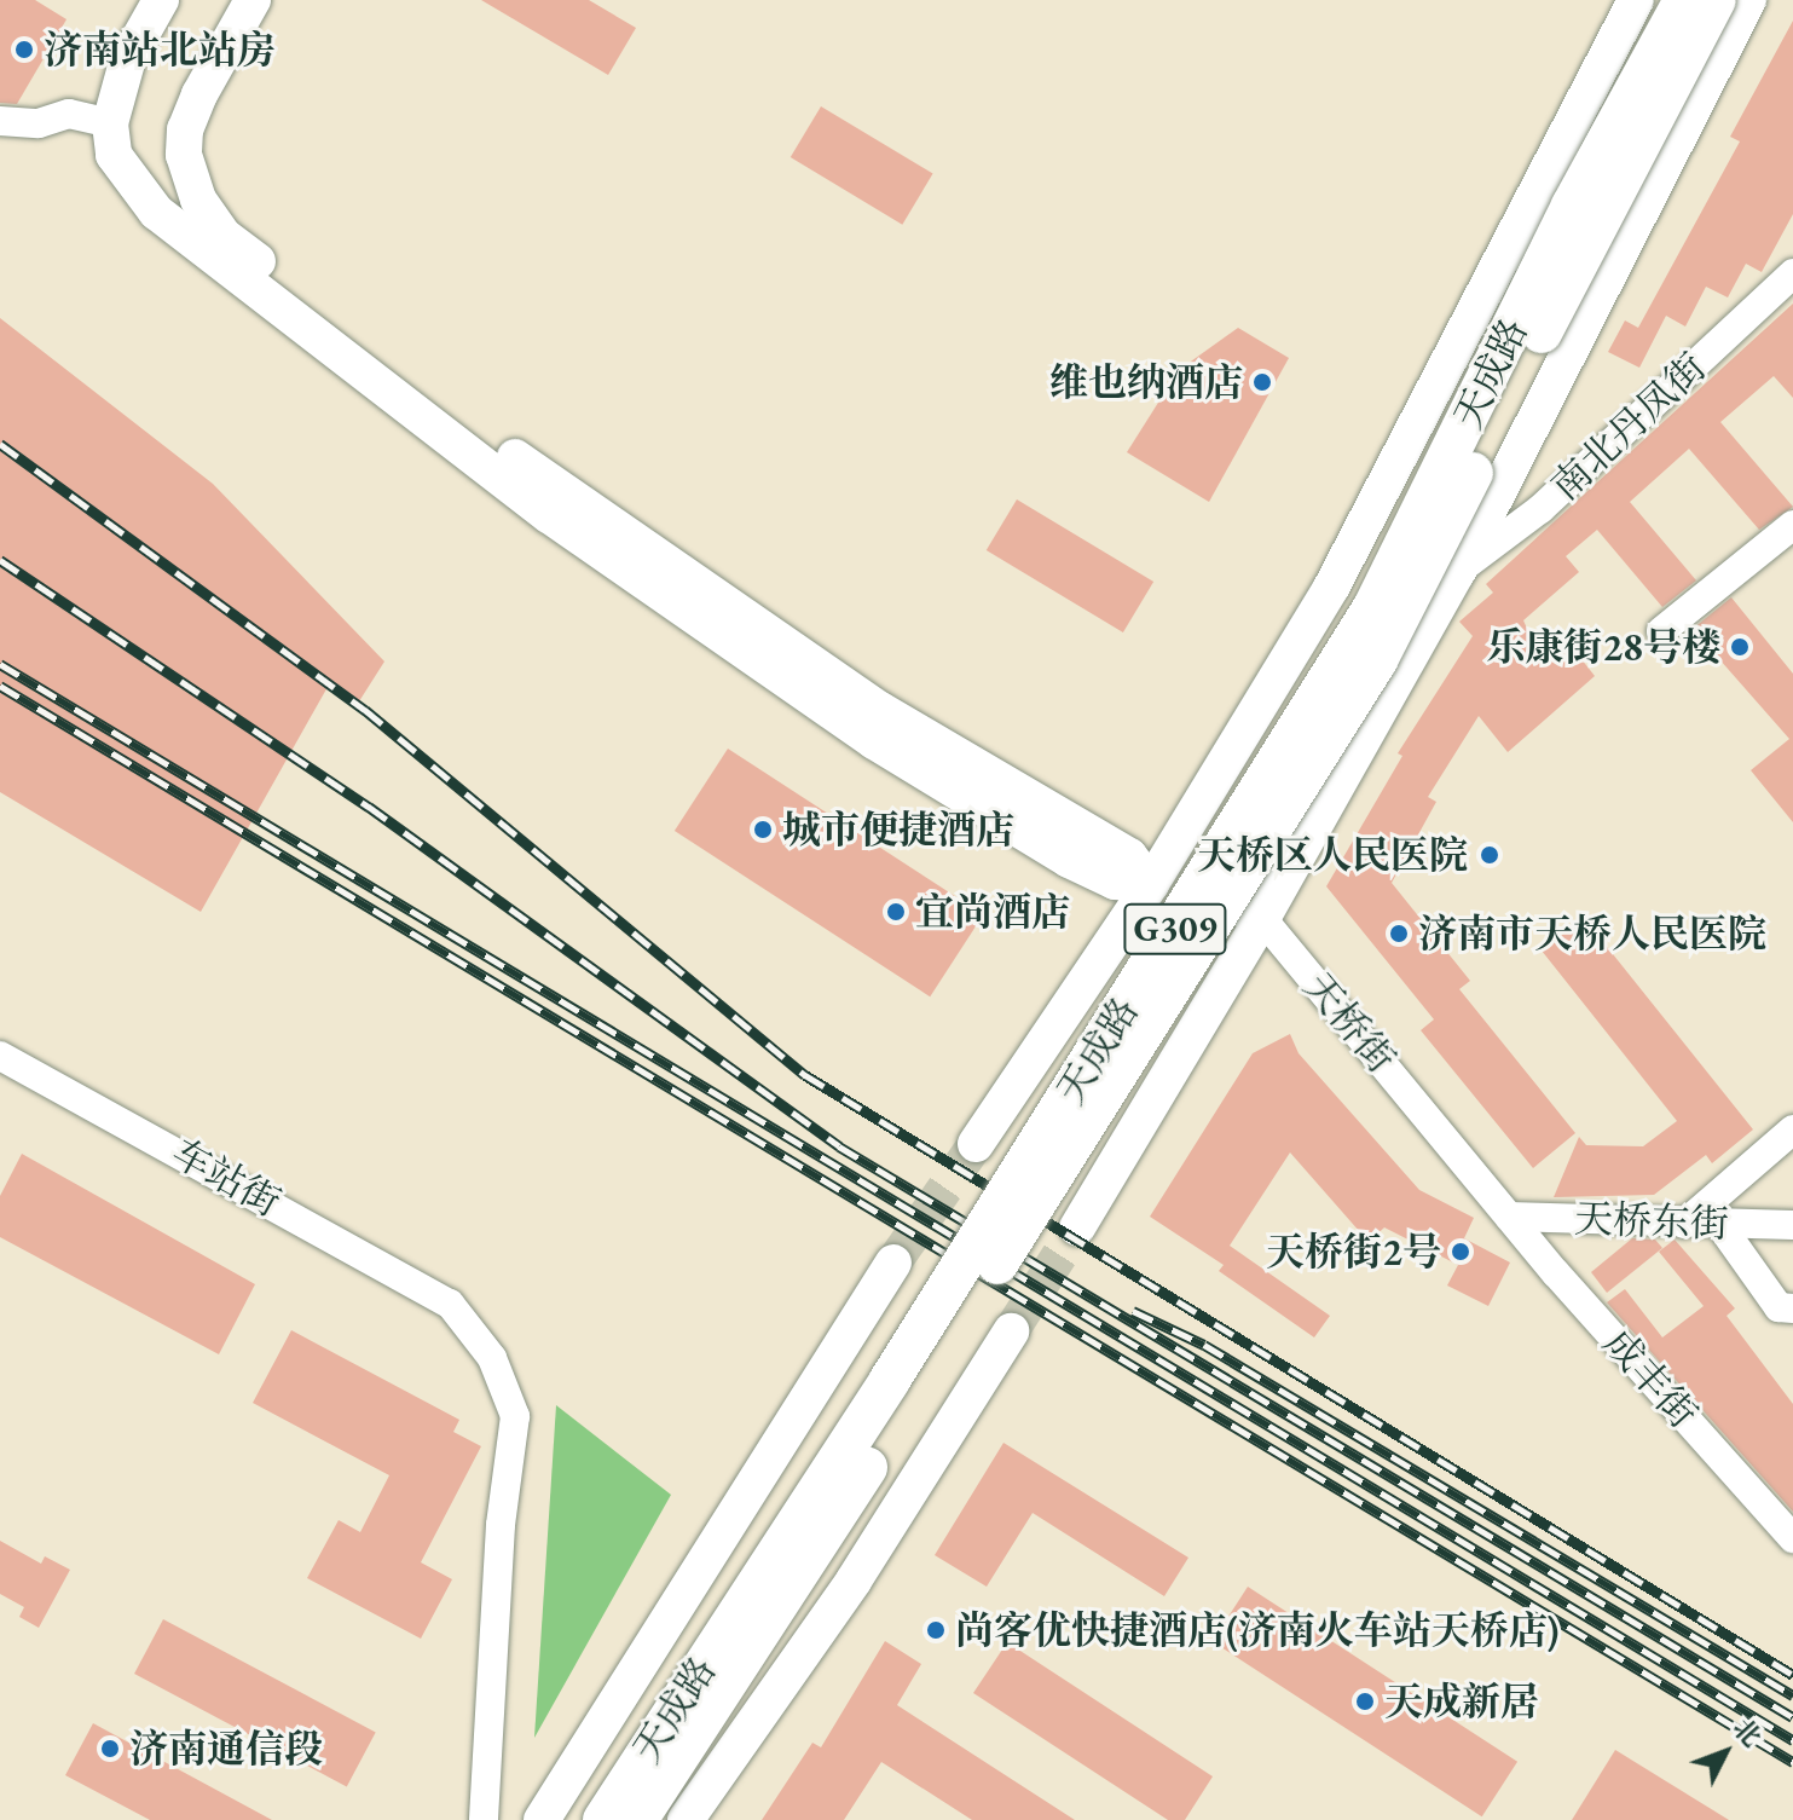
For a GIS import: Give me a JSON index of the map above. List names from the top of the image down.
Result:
{
  "streets": {
    "highway": ["天成路", "G309"],
    "street": [
      "南北丹凤街",
      "天桥街",
      "车站街",
      "天桥东街",
      "成丰街"
    ]
  },
  "crossings": [
    ["天成路", "南北丹凤街"],
    ["天成路", "天桥街"],
    ["天桥街", "天桥东街"],
    ["天桥街", "成丰街"],
    ["天桥东街", "成丰街"]
  ],
  "places": [
    "济南站北站房",
    "维也纳酒店",
    "乐康街28号楼",
    "城市便捷酒店",
    "天桥区人民医院",
    "宜尚酒店",
    "济南市天桥人民医院",
    "天桥街2号",
    "尚客优快捷酒店(济南火车站天桥店)",
    "天成新居",
    "济南通信段"
  ],
  "north": "top right"
}
